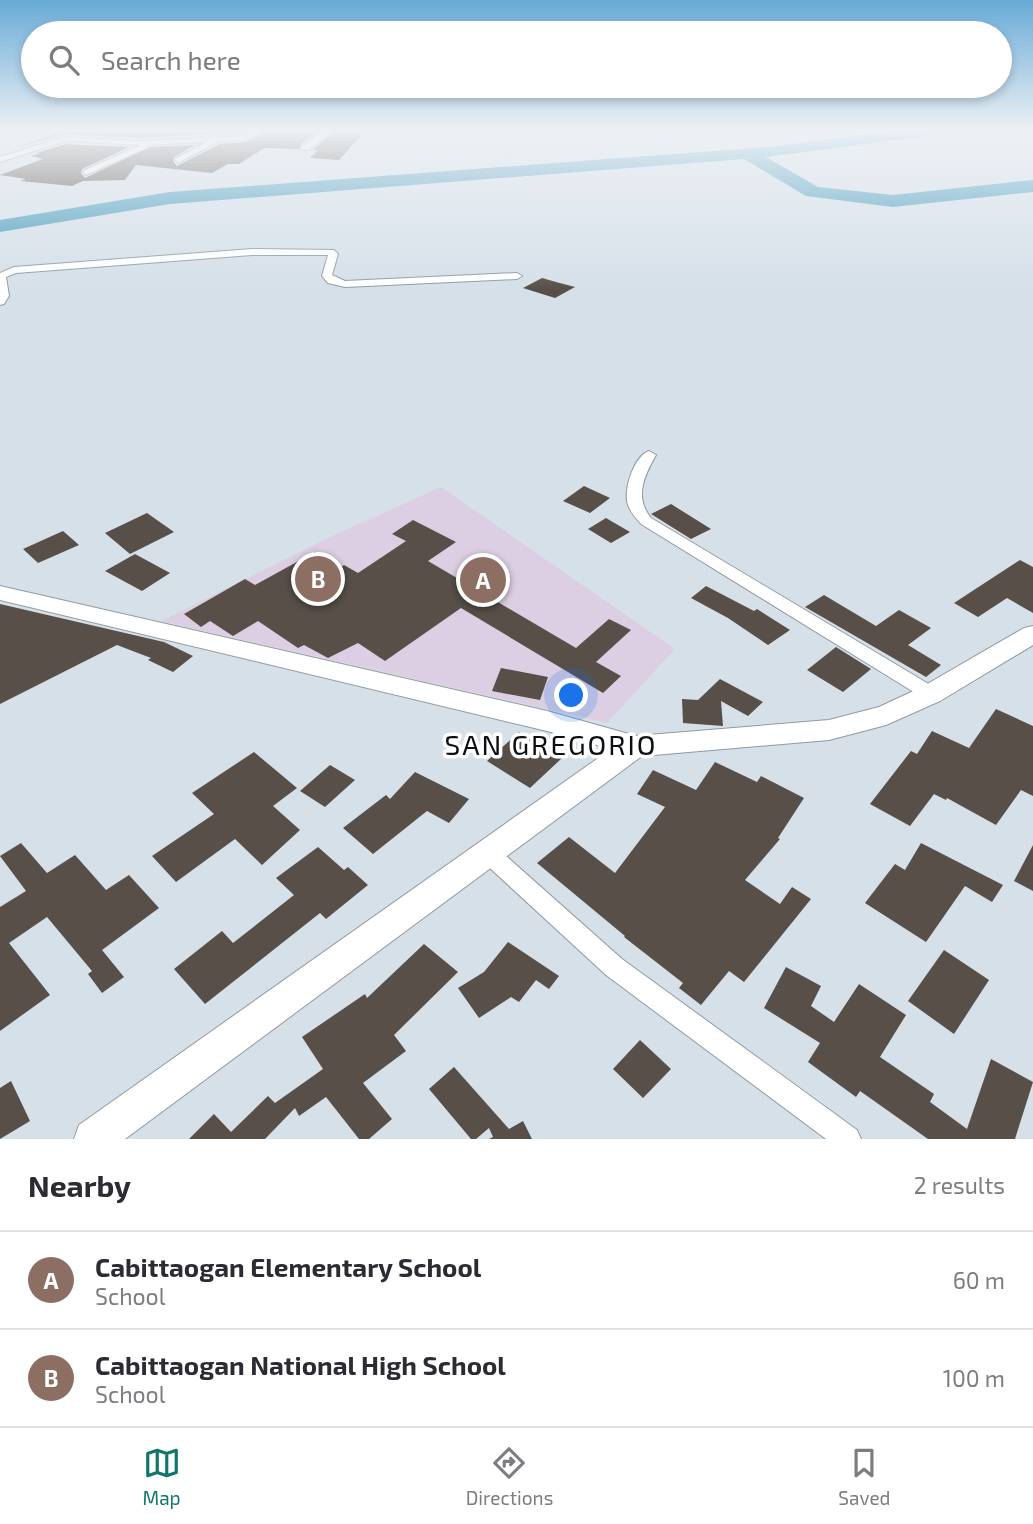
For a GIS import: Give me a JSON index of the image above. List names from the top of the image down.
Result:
{
  "districts": ["SAN GREGORIO"],
  "page": {
    "search": "Search here",
    "pins": ["B", "A"],
    "heading": ["Nearby", "2 results"],
    "list": [
      {
        "mark": "A",
        "name": "Cabittaogan Elementary School",
        "note": "School",
        "value": "60 m"
      },
      {
        "mark": "B",
        "name": "Cabittaogan National High School",
        "note": "School",
        "value": "100 m"
      }
    ],
    "nav": ["Map", "Directions", "Saved"]
  }
}
